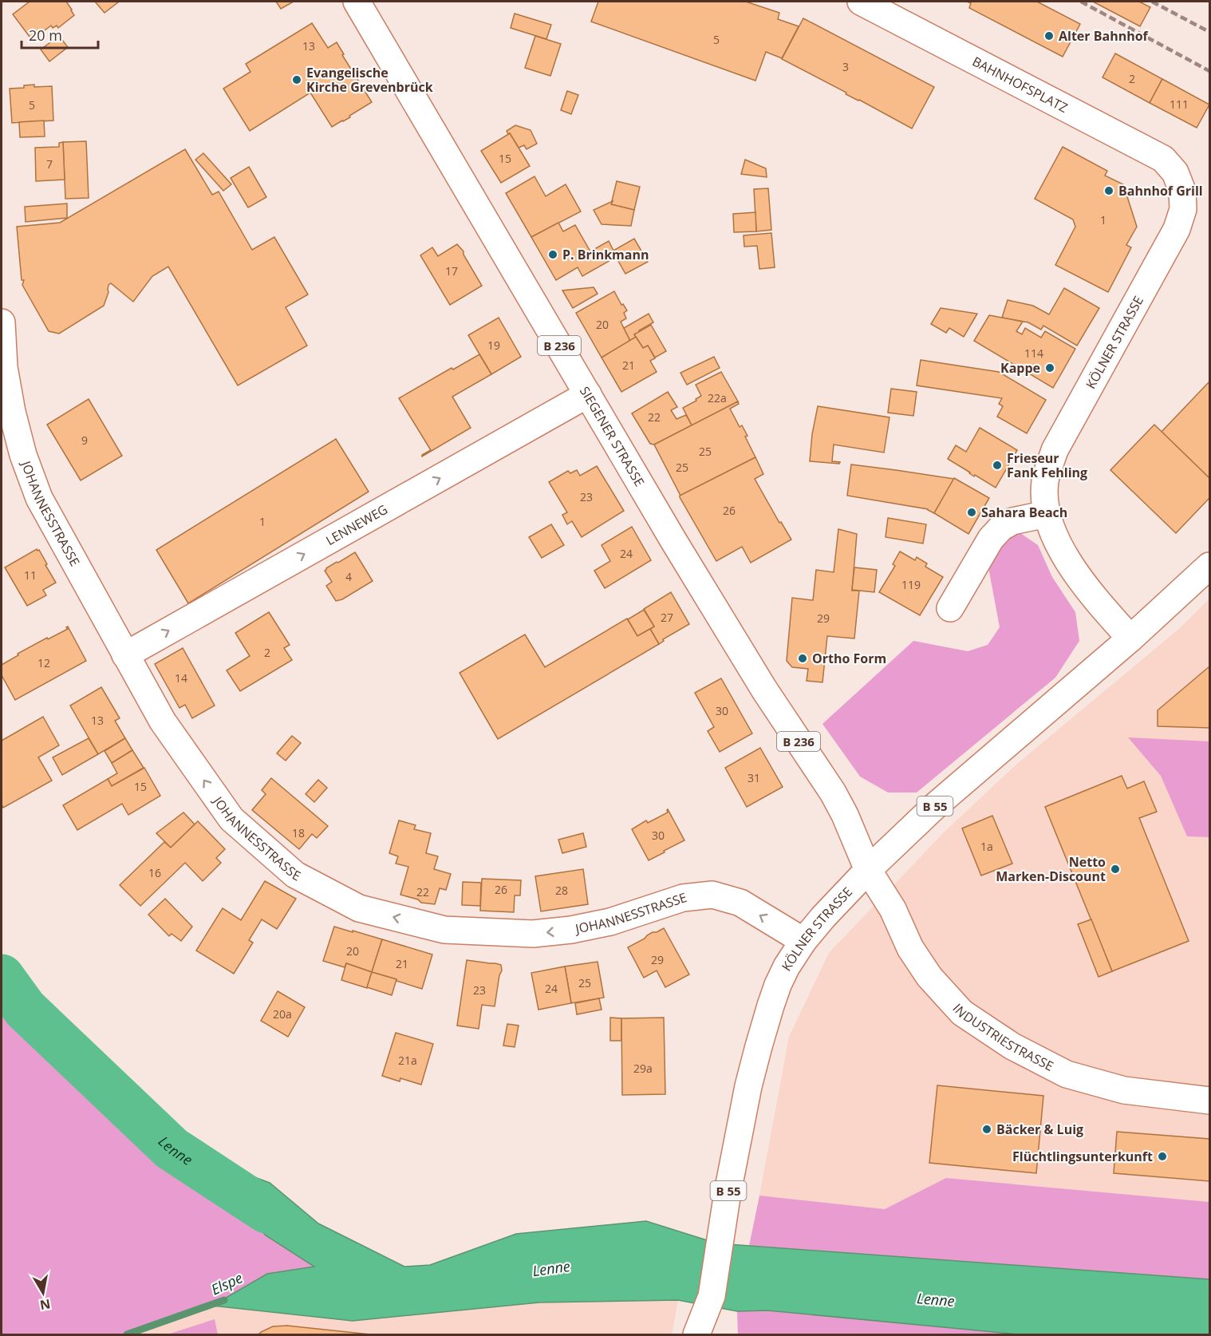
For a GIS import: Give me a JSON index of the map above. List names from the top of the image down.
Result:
{
  "streets": {
    "street": [
      "BAHNHOFSPLATZ",
      "KÖLNER STRASSE",
      "B 236",
      "SIEGENER STRASSE",
      "JOHANNESSTRASSE",
      "LENNEWEG",
      "B 55",
      "INDUSTRIESTRASSE"
    ]
  },
  "crossings": [
    ["BAHNHOFSPLATZ", "KÖLNER STRASSE"],
    ["KÖLNER STRASSE", "SIEGENER STRASSE"],
    ["KÖLNER STRASSE", "JOHANNESSTRASSE"],
    ["KÖLNER STRASSE", "B 55"],
    ["KÖLNER STRASSE", "INDUSTRIESTRASSE"],
    ["SIEGENER STRASSE", "LENNEWEG"],
    ["SIEGENER STRASSE", "INDUSTRIESTRASSE"],
    ["JOHANNESSTRASSE", "LENNEWEG"]
  ],
  "one_way": ["JOHANNESSTRASSE", "LENNEWEG"],
  "water": ["Lenne", "Elspe"],
  "places": [
    "Alter Bahnhof",
    "Evangelische Kirche Grevenbrück",
    "Bahnhof Grill",
    "P. Brinkmann",
    "Kappe",
    "Frieseur Fank Fehling",
    "Sahara Beach",
    "Ortho Form",
    "Netto Marken-Discount",
    "Bäcker & Luig",
    "Flüchtlingsunterkunft"
  ],
  "house_numbers": [
    "5",
    "13",
    "3",
    "2",
    "111",
    "5",
    "15",
    "7",
    "1",
    "17",
    "20",
    "19",
    "114",
    "21",
    "22a",
    "22",
    "9",
    "25",
    "25",
    "23",
    "26",
    "1",
    "24",
    "11",
    "4",
    "119",
    "27",
    "29",
    "2",
    "12",
    "14",
    "30",
    "13",
    "31",
    "15",
    "18",
    "30",
    "1a",
    "16",
    "26",
    "28",
    "22",
    "20",
    "29",
    "21",
    "25",
    "24",
    "23",
    "20a",
    "21a",
    "29a"
  ],
  "scale_bar": "20 m",
  "north": "bottom"
}
